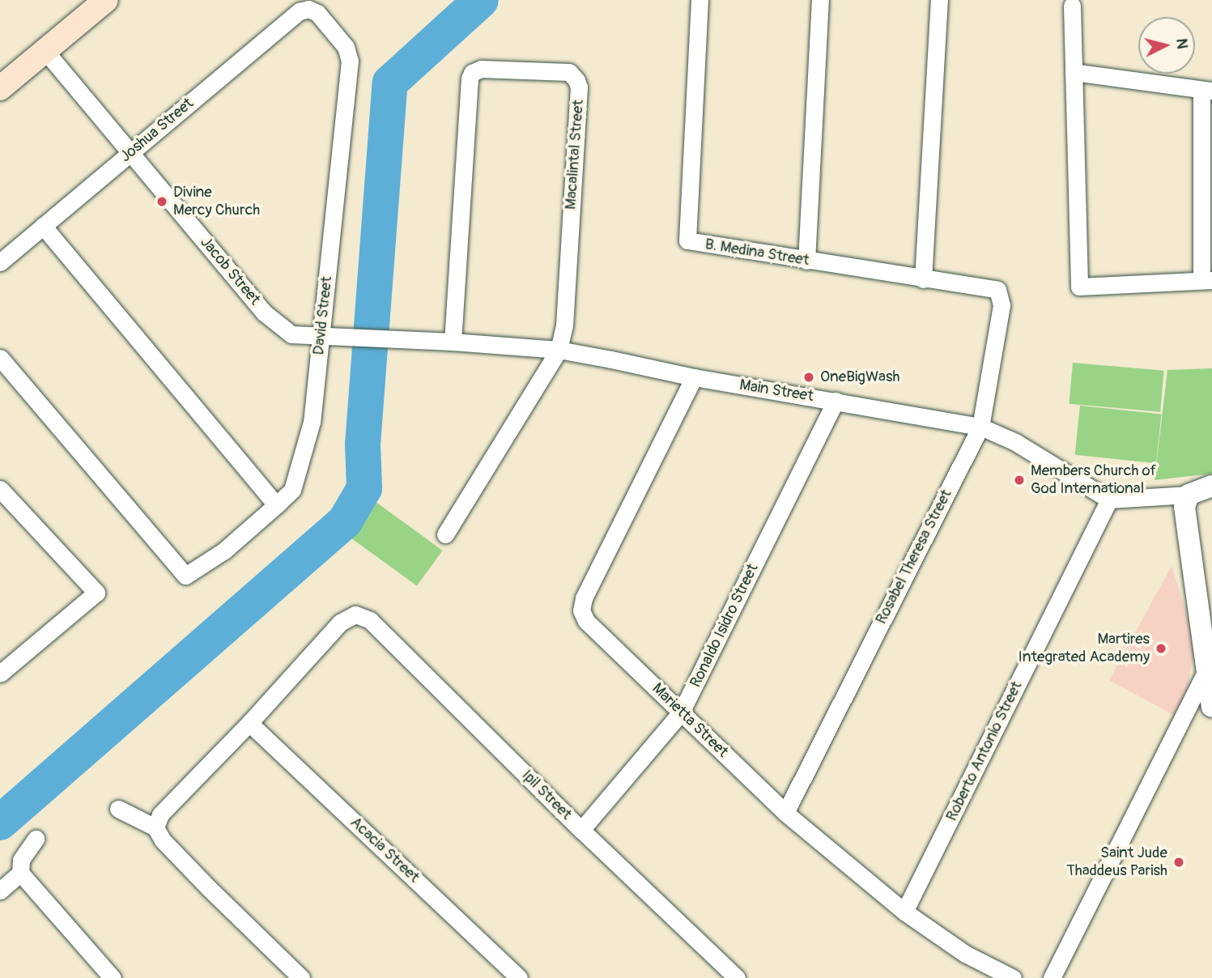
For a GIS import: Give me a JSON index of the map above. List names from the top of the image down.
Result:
{
  "streets": {
    "street": [
      "Joshua Street",
      "Macalintal Street",
      "B. Medina Street",
      "Jacob Street",
      "David Street",
      "Main Street",
      "Rosabel Theresa Street",
      "Ronaldo Isidro Street",
      "Marietta Street",
      "Roberto Antonio Street",
      "Ipil Street",
      "Acacia Street"
    ]
  },
  "crossings": [
    ["Joshua Street", "Jacob Street"],
    ["Joshua Street", "David Street"],
    ["Macalintal Street", "Main Street"],
    ["B. Medina Street", "Rosabel Theresa Street"],
    ["Jacob Street", "David Street"],
    ["Jacob Street", "Main Street"],
    ["David Street", "Main Street"],
    ["Main Street", "Rosabel Theresa Street"],
    ["Main Street", "Ronaldo Isidro Street"],
    ["Main Street", "Marietta Street"],
    ["Main Street", "Roberto Antonio Street"],
    ["Rosabel Theresa Street", "Marietta Street"],
    ["Ronaldo Isidro Street", "Marietta Street"],
    ["Ronaldo Isidro Street", "Ipil Street"],
    ["Marietta Street", "Roberto Antonio Street"],
    ["Ipil Street", "Acacia Street"]
  ],
  "places": [
    "Divine Mercy Church",
    "OneBigWash",
    "Members Church of God International",
    "Martires Integrated Academy",
    "Saint Jude Thaddeus Parish"
  ],
  "north": "right"
}
